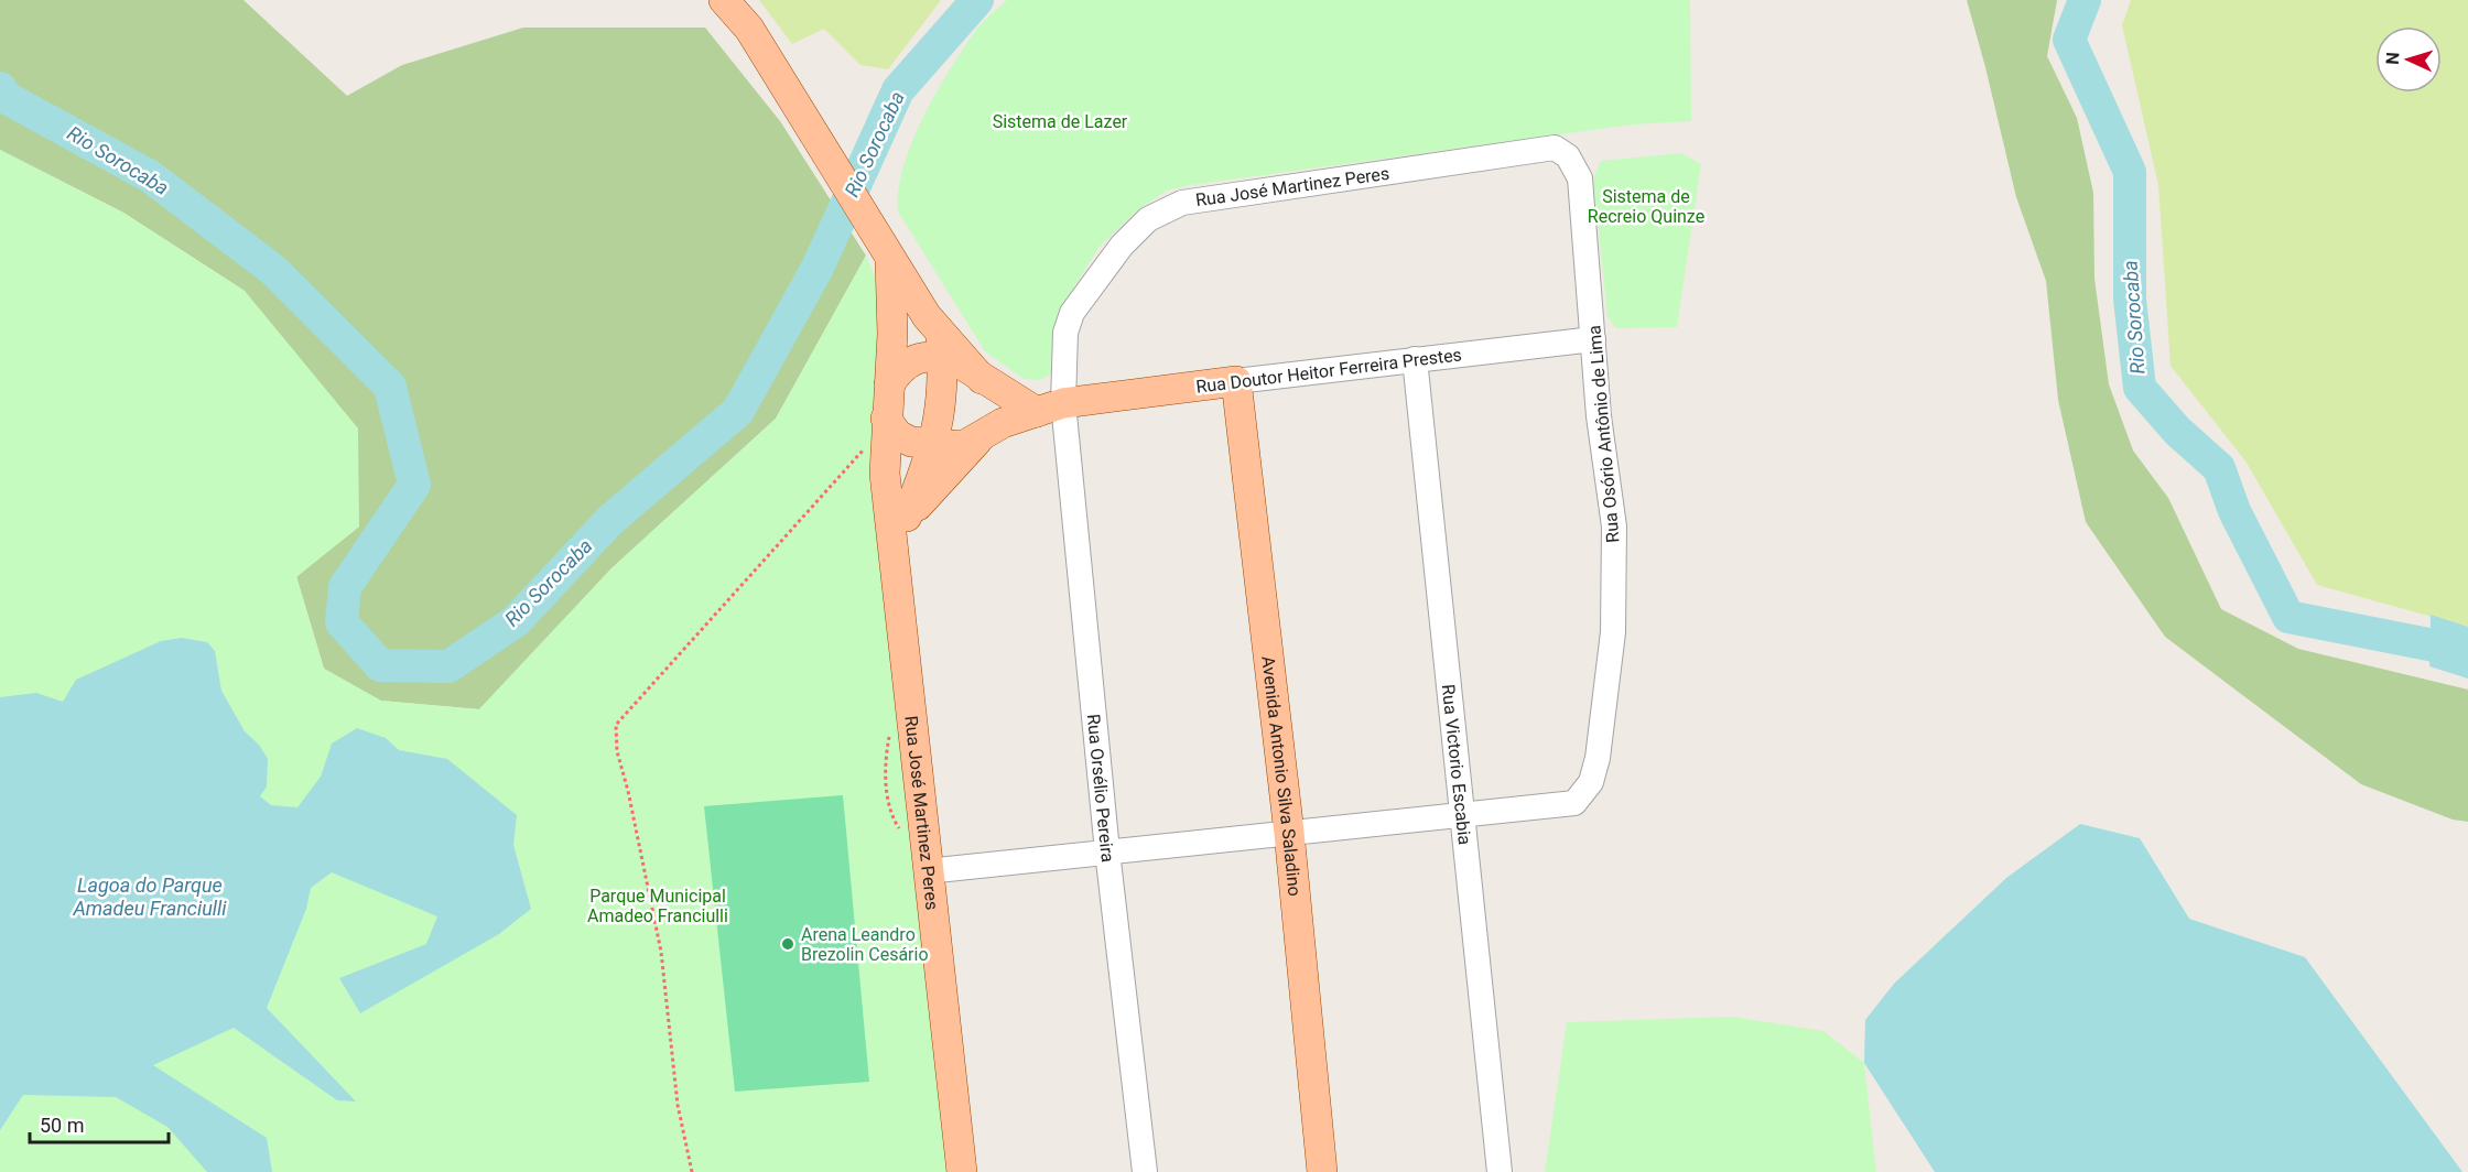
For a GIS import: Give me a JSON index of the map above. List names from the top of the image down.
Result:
{
  "streets": {
    "main road": ["Rua José Martinez Peres", "Rua Doutor Heitor Ferreira Prestes", "Avenida Antonio Silva Saladino"],
    "street": ["Rua Osório Antônio de Lima", "Rua Victorio Escabia", "Rua Orsélio Pereira"]
  },
  "crossings": [
    ["Rua José Martinez Peres", "Rua Doutor Heitor Ferreira Prestes"],
    ["Rua José Martinez Peres", "Rua Osório Antônio de Lima"],
    ["Rua José Martinez Peres", "Rua Orsélio Pereira"],
    ["Rua Doutor Heitor Ferreira Prestes", "Rua Osório Antônio de Lima"],
    ["Rua Doutor Heitor Ferreira Prestes", "Rua Victorio Escabia"],
    ["Rua Doutor Heitor Ferreira Prestes", "Avenida Antonio Silva Saladino"],
    ["Rua Doutor Heitor Ferreira Prestes", "Rua Orsélio Pereira"],
    ["Rua Osório Antônio de Lima", "Rua Victorio Escabia"]
  ],
  "water": ["Rio Sorocaba", "Lagoa do Parque Amadeu Franciulli"],
  "parks": ["Sistema de Lazer", "Sistema de Recreio Quinze", "Parque Municipal Amadeo Franciulli"],
  "places": ["Arena Leandro Brezolin Cesário"],
  "scale_bar": "50 m",
  "north": "left"
}
